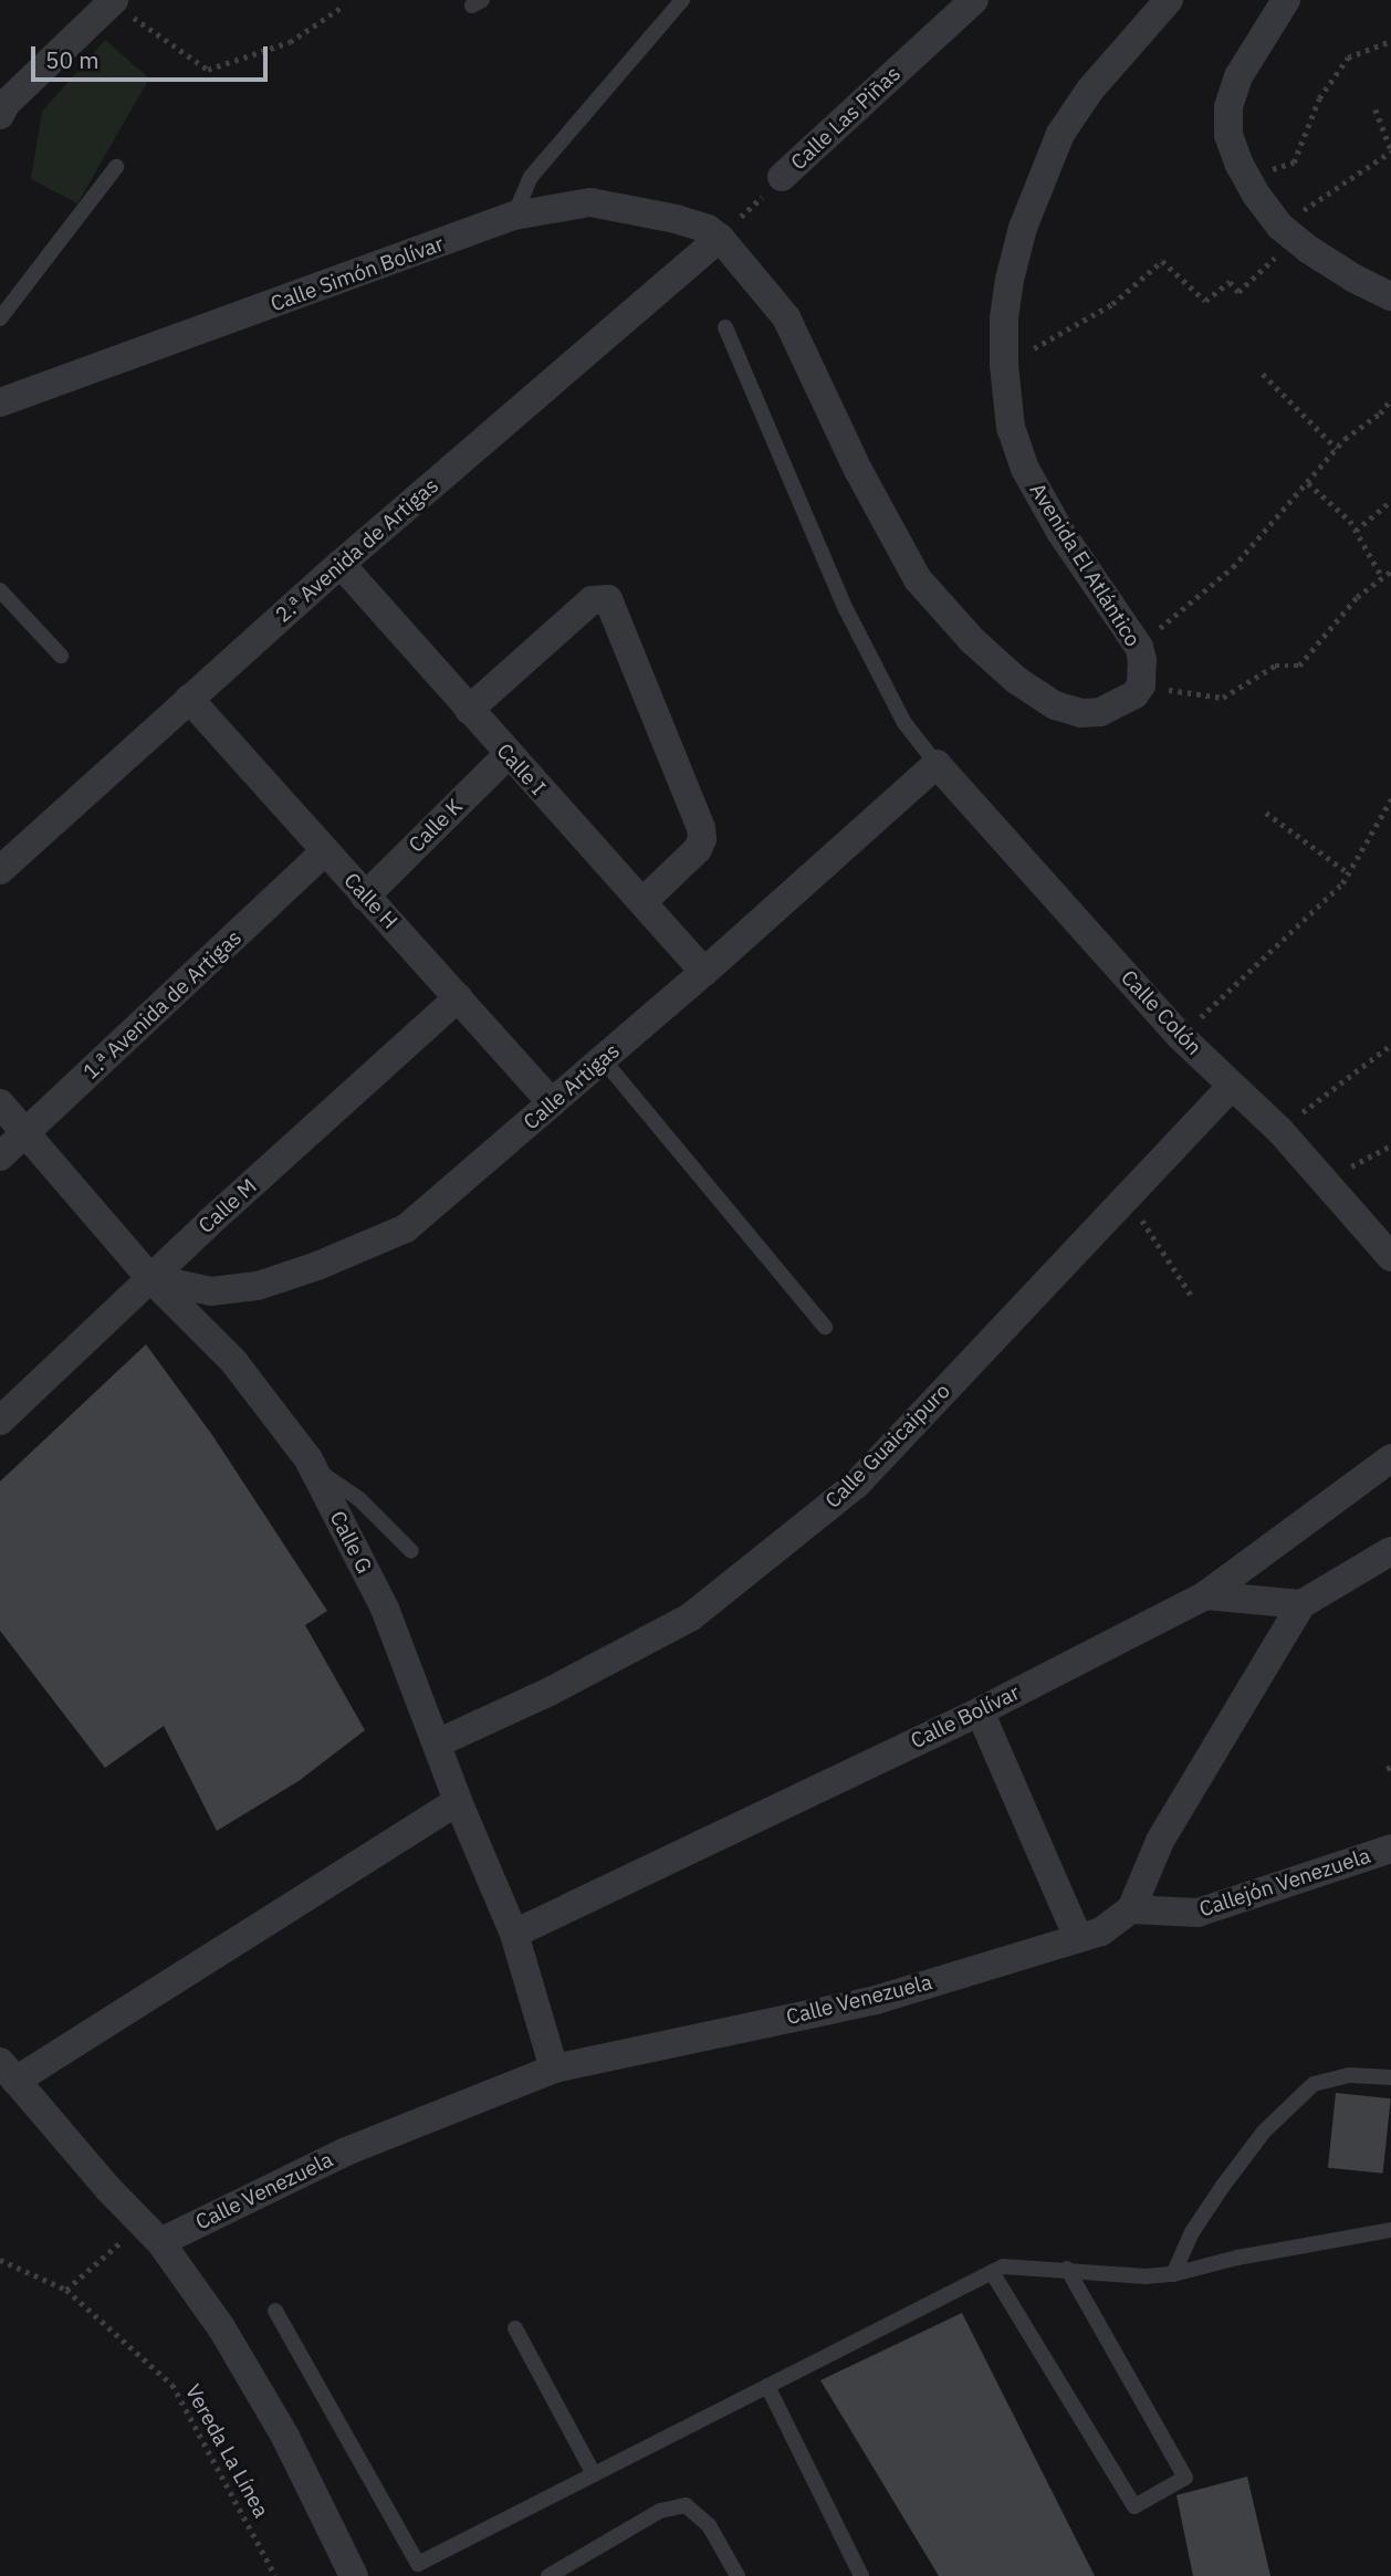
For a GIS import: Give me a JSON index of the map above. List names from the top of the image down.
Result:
{
  "streets": {
    "street": [
      "Calle Las Piñas",
      "Calle Simón Bolívar",
      "2.ª Avenida de Artigas",
      "Avenida El Atlántico",
      "Calle I",
      "Calle K",
      "Calle H",
      "1.ª Avenida de Artigas",
      "Calle Colón",
      "Calle Artigas",
      "Calle M",
      "Calle Guaicaipuro",
      "Calle G",
      "Calle Bolívar",
      "Callejón Venezuela",
      "Calle Venezuela"
    ],
    "path": ["Vereda La Línea"]
  },
  "crossings": [
    ["Calle Las Piñas", "Calle Simón Bolívar"],
    ["Calle Las Piñas", "2.ª Avenida de Artigas"],
    ["Calle Simón Bolívar", "2.ª Avenida de Artigas"],
    ["2.ª Avenida de Artigas", "Calle I"],
    ["2.ª Avenida de Artigas", "Calle H"],
    ["Calle I", "Calle K"],
    ["Calle I", "Calle Artigas"],
    ["Calle K", "Calle H"],
    ["Calle H", "1.ª Avenida de Artigas"],
    ["Calle H", "Calle Artigas"],
    ["Calle H", "Calle M"],
    ["1.ª Avenida de Artigas", "Calle G"],
    ["Calle Colón", "Calle Artigas"],
    ["Calle Colón", "Calle Guaicaipuro"],
    ["Calle Artigas", "Calle M"],
    ["Calle Artigas", "Calle G"],
    ["Calle M", "Calle G"],
    ["Calle Guaicaipuro", "Calle G"],
    ["Calle G", "Calle Bolívar"],
    ["Calle G", "Calle Venezuela"],
    ["Callejón Venezuela", "Calle Venezuela"]
  ],
  "scale_bar": "50 m"
}
